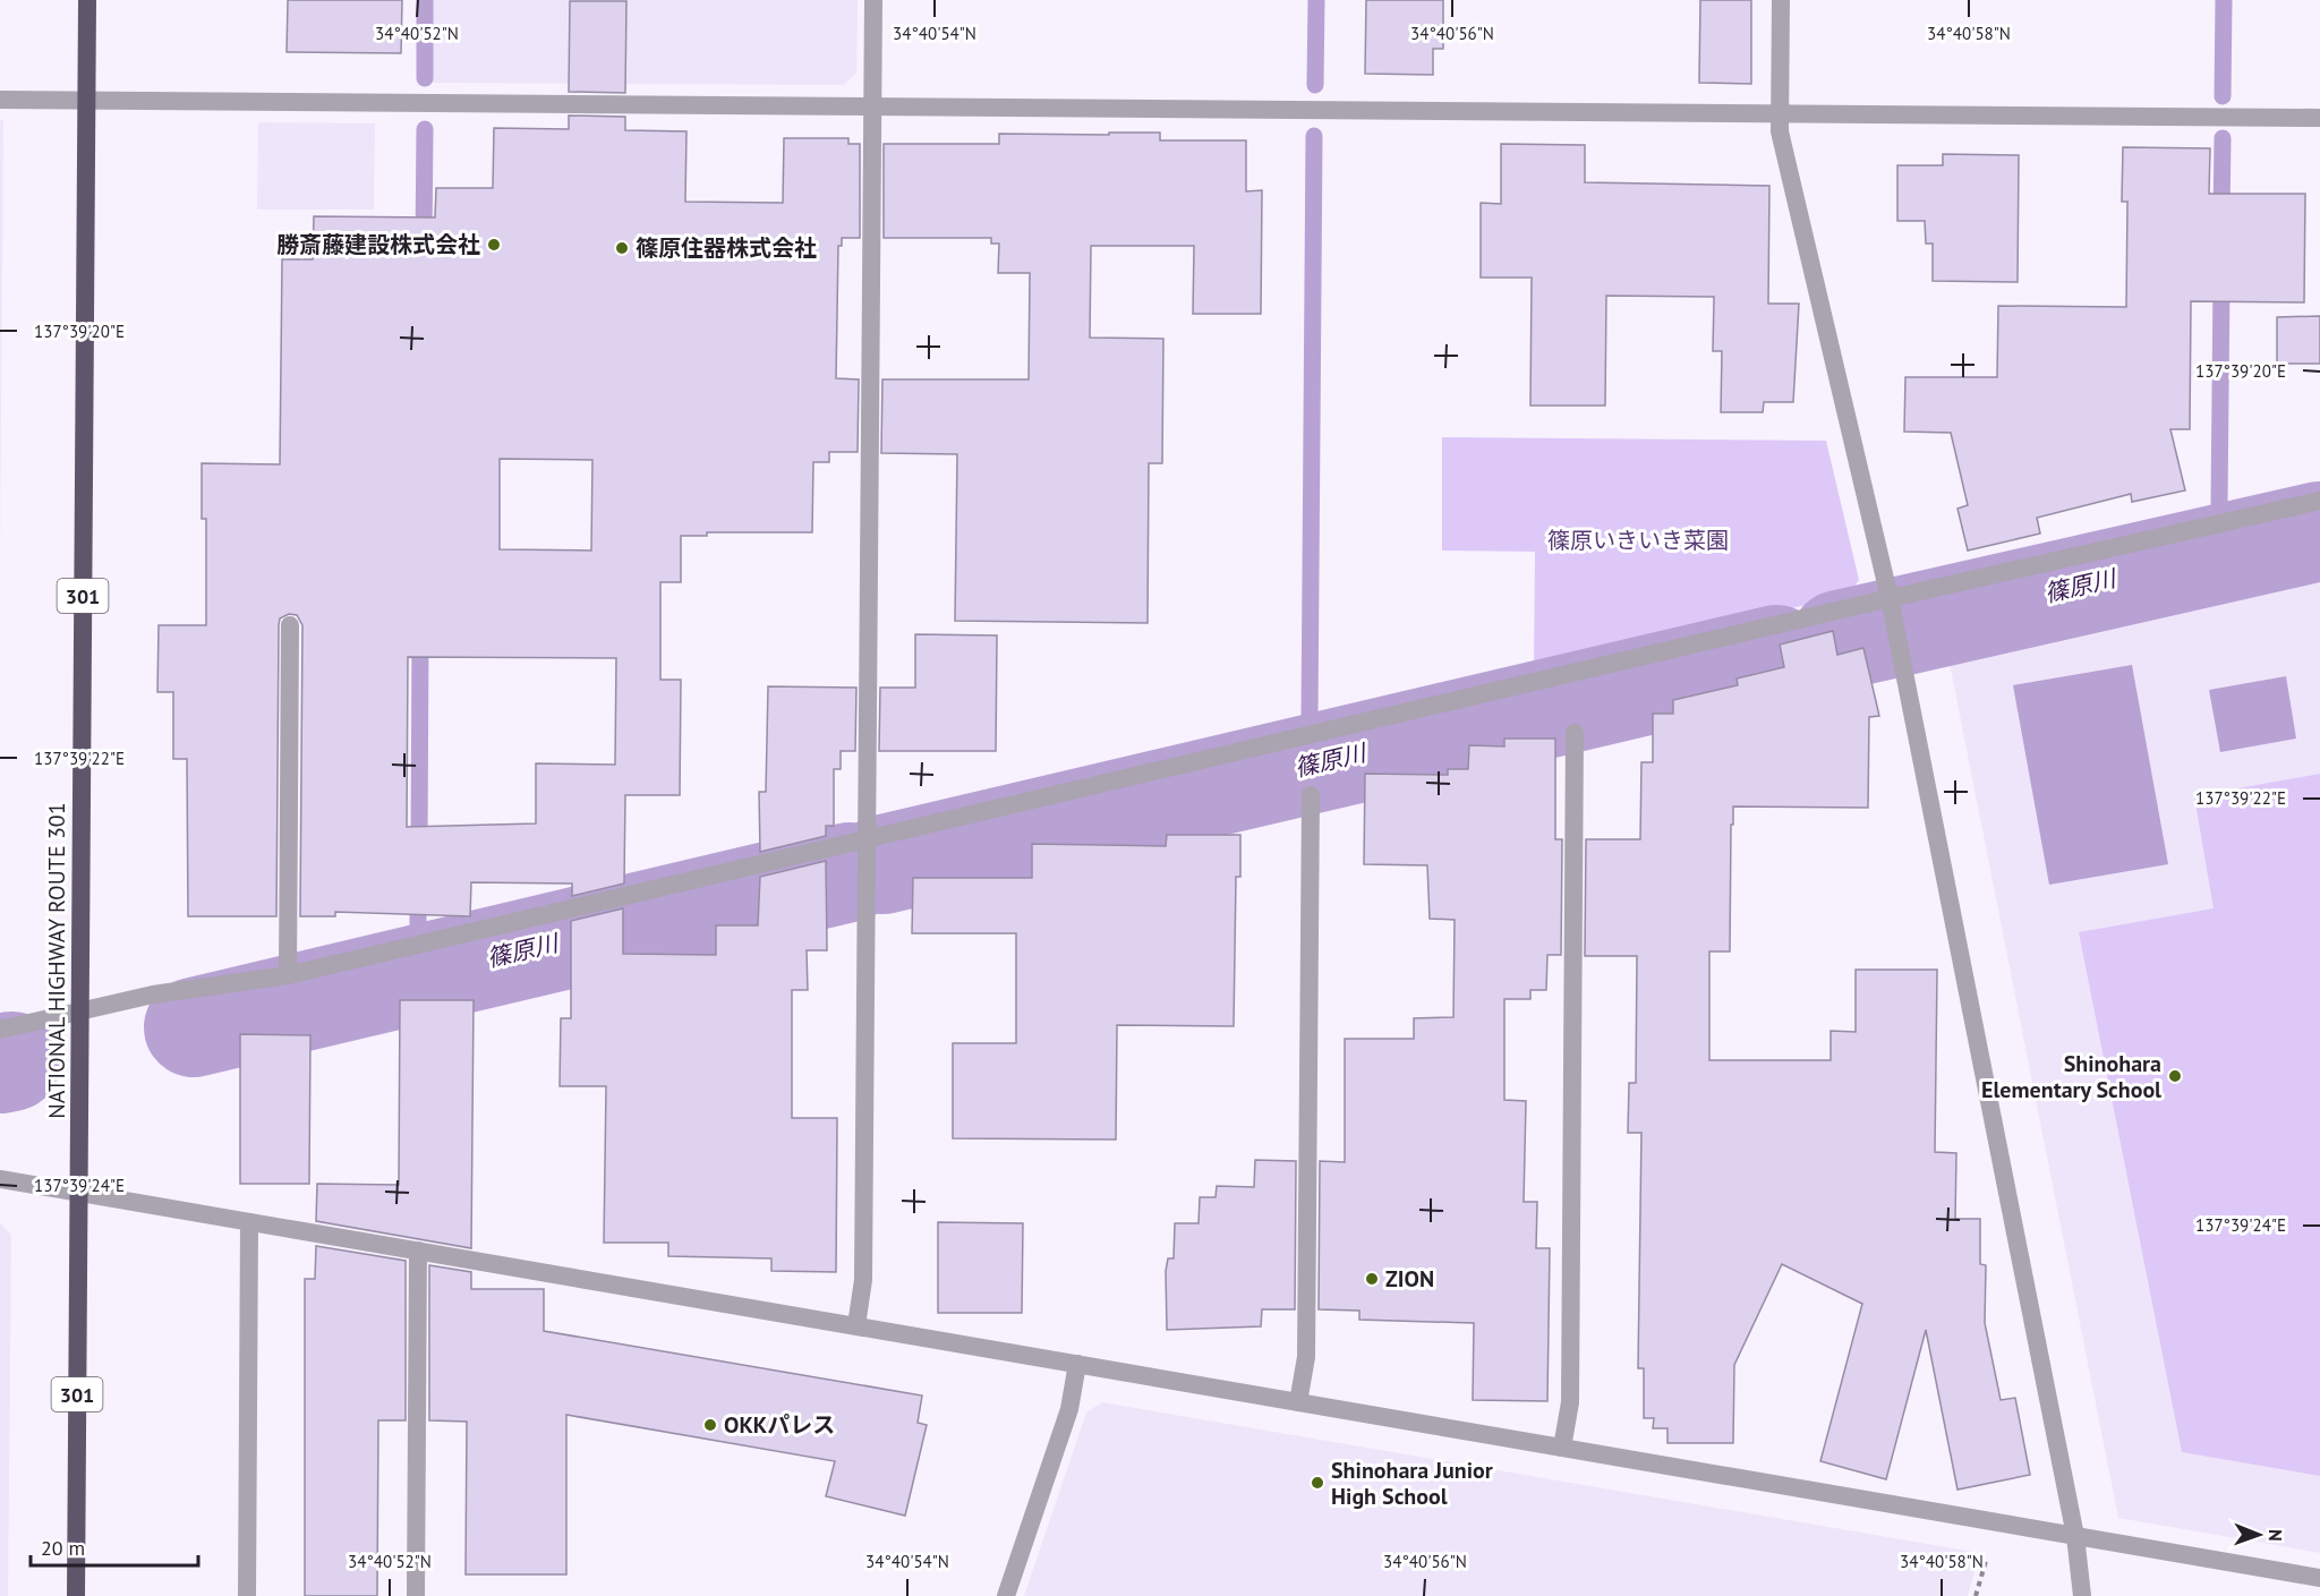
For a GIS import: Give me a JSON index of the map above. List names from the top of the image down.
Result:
{
  "streets": {
    "highway": ["301", "NATIONAL HIGHWAY ROUTE 301"]
  },
  "water": ["篠原川"],
  "parks": ["篠原いきいき菜園"],
  "places": [
    "勝斎藤建設株式会社",
    "篠原住器株式会社",
    "Shinohara Elementary School",
    "ZION",
    "OKKパレス",
    "Shinohara Junior High School"
  ],
  "scale_bar": "20 m",
  "north": "right",
  "coordinates": [
    "34°40'52\"N",
    "34°40'54\"N",
    "34°40'56\"N",
    "34°40'58\"N",
    "137°39'20\"E",
    "137°39'22\"E",
    "137°39'24\"E"
  ]
}
